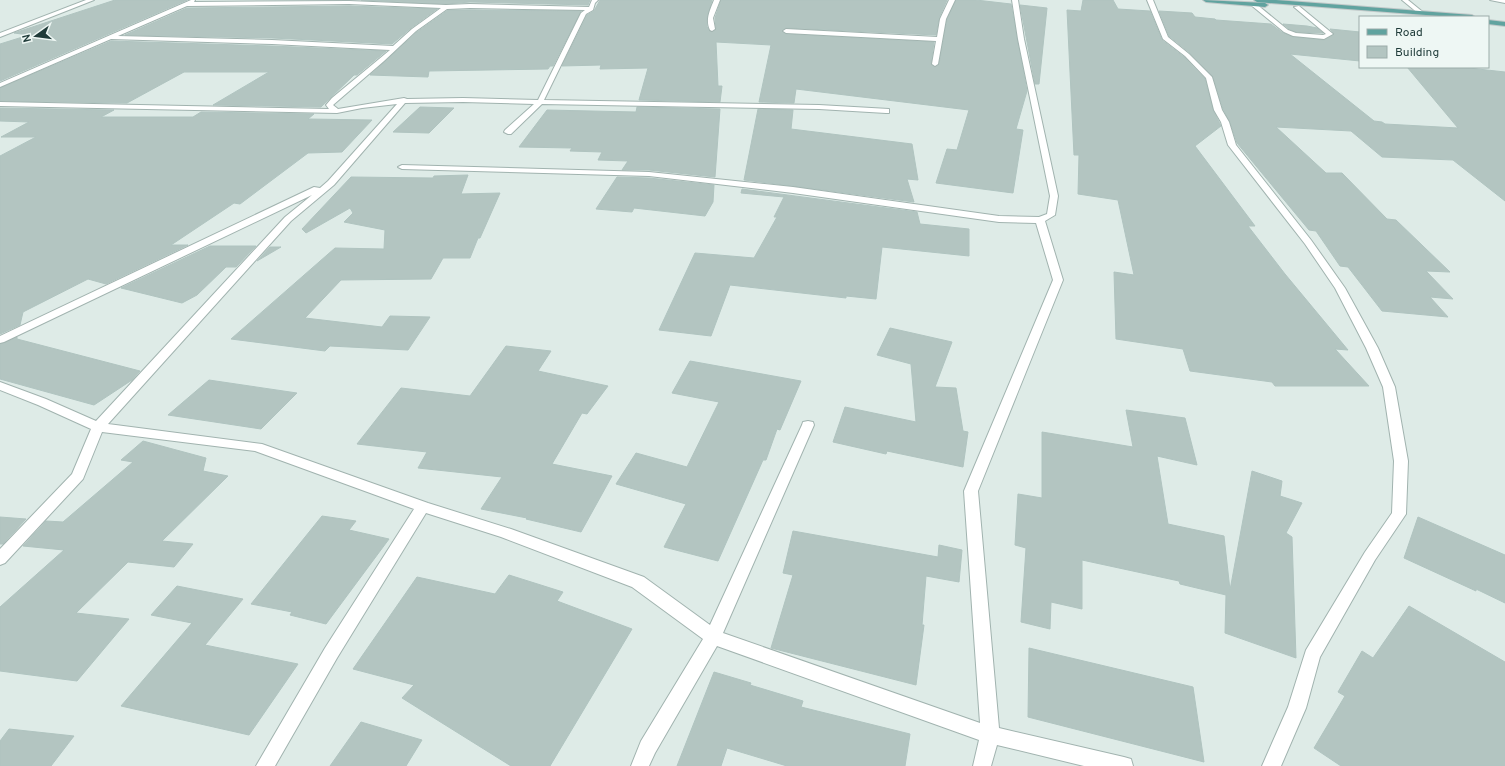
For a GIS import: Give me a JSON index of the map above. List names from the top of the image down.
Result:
{
  "legend": ["Road", "Building"],
  "north": "left"
}
